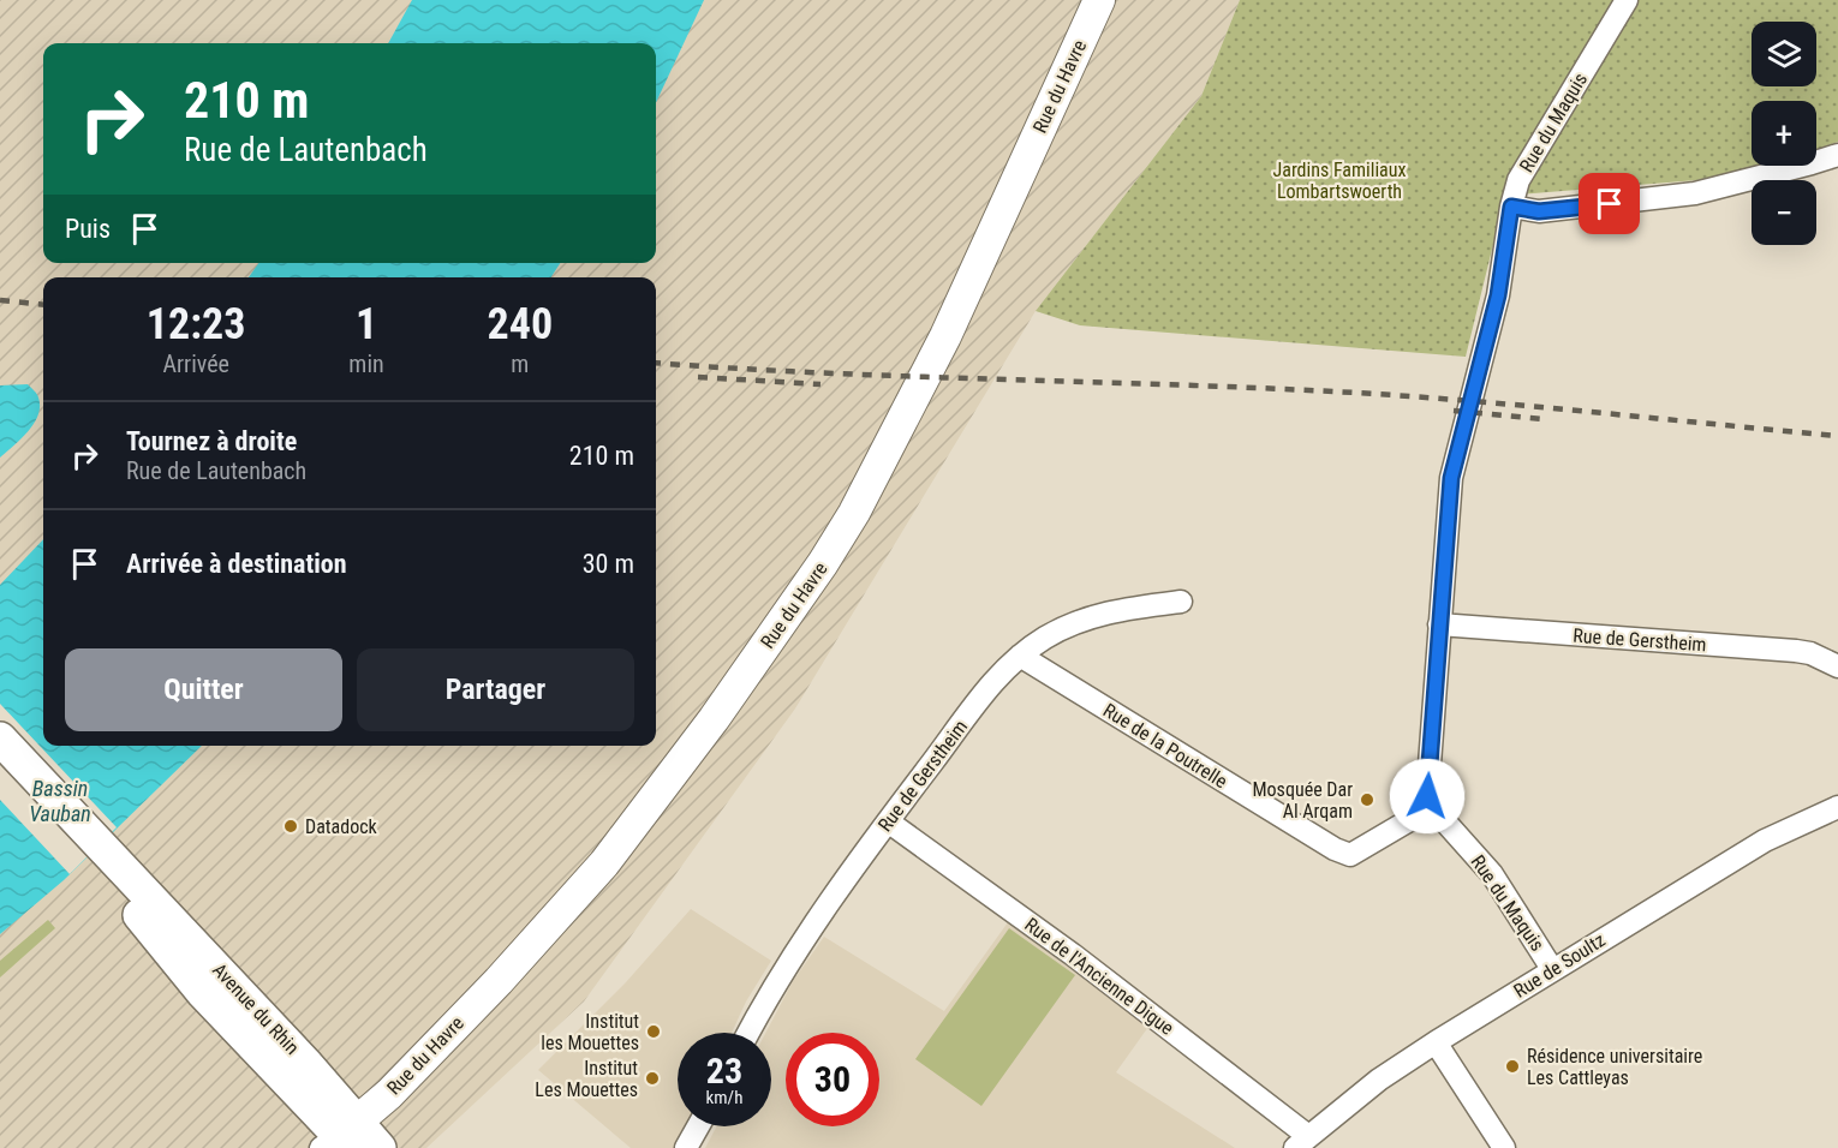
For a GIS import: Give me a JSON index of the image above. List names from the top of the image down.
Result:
{
  "streets": {
    "main road": ["Rue du Havre", "Avenue du Rhin"],
    "street": [
      "Rue du Maquis",
      "Rue de Gerstheim",
      "Rue de la Poutrelle",
      "Rue de Soultz",
      "Rue de l'Ancienne Digue"
    ]
  },
  "crossings": [
    ["Rue du Havre", "Avenue du Rhin"],
    ["Rue du Maquis", "Rue de Gerstheim"],
    ["Rue du Maquis", "Rue de la Poutrelle"],
    ["Rue du Maquis", "Rue de Soultz"],
    ["Rue de Gerstheim", "Rue de la Poutrelle"],
    ["Rue de Gerstheim", "Rue de l'Ancienne Digue"],
    ["Rue de Soultz", "Rue de l'Ancienne Digue"]
  ],
  "water": ["Bassin Vauban"],
  "parks": ["Jardins Familiaux Lombartswoerth"],
  "places": [
    "Mosquée Dar Al Arqam",
    "Datadock",
    "Institut les Mouettes",
    "Résidence universitaire Les Cattleyas",
    "Institut Les Mouettes"
  ],
  "page": {
    "map_buttons": ["+", "−"],
    "turn": ["210 m", "Rue de Lautenbach"],
    "then": "Puis",
    "eta": [
      "12:23",
      "Arrivée",
      "1",
      "min",
      "240",
      "m"
    ],
    "list": [
      {
        "name": "Tournez à droite",
        "note": "Rue de Lautenbach",
        "value": "210 m"
      },
      {
        "name": "Arrivée à destination",
        "value": "30 m"
      }
    ],
    "buttons": ["Quitter", "Partager"],
    "speed": "23 km/h",
    "limit": "30"
  }
}
